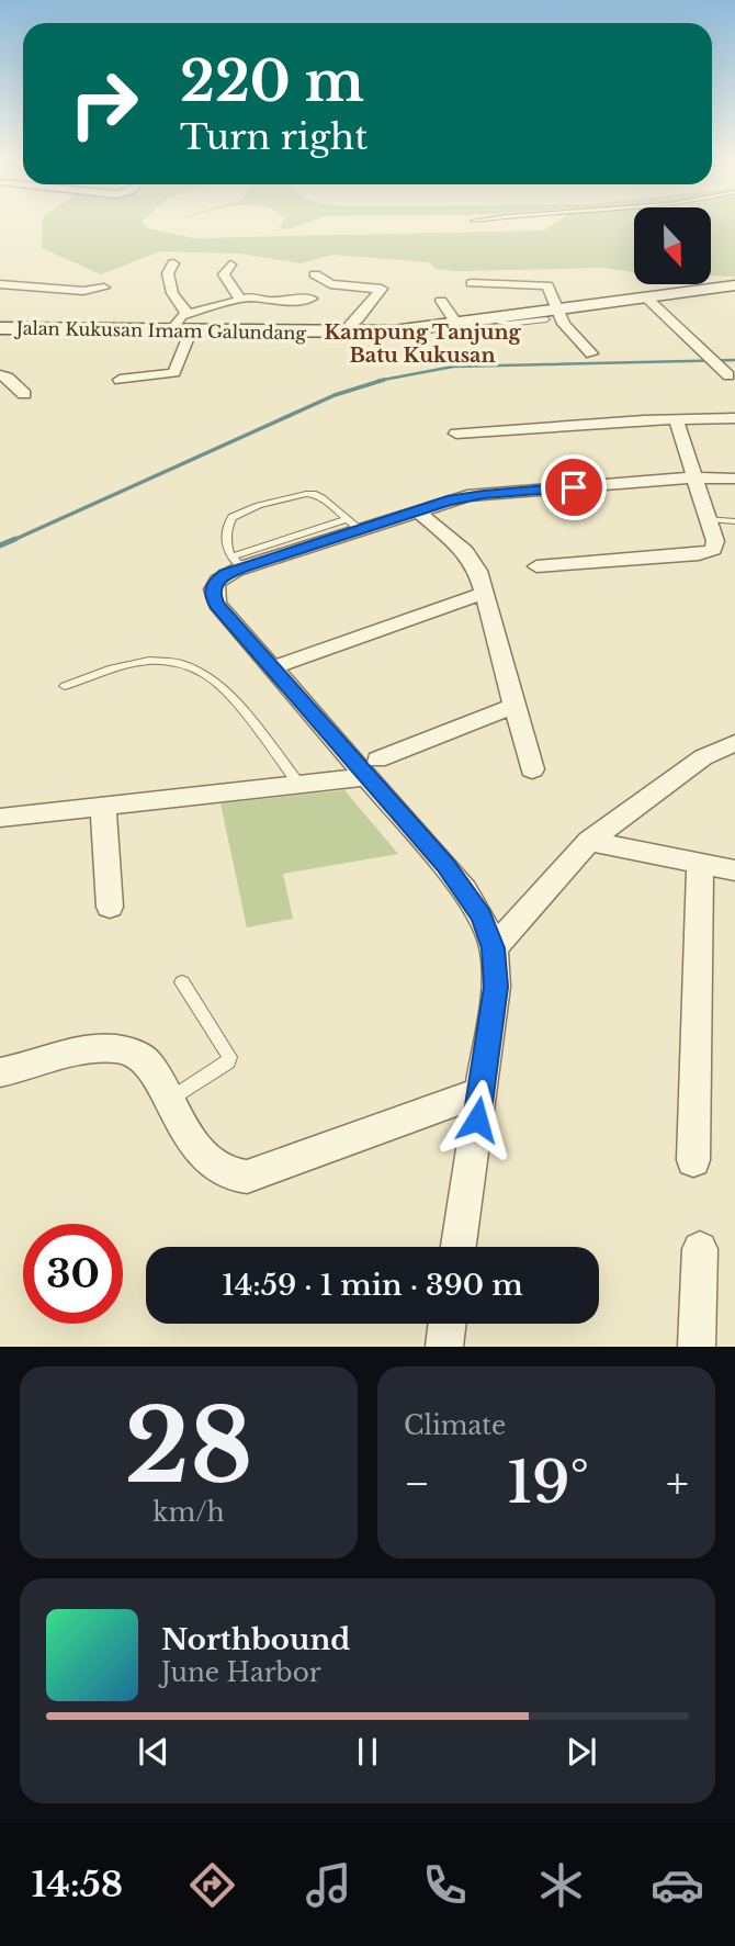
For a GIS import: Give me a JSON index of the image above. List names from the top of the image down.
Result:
{
  "streets": {
    "street": ["Jalan Kukusan Imam Galundang"]
  },
  "districts": ["Kampung Tanjung Batu Kukusan"],
  "north": "bottom",
  "page": {
    "turn": ["220 m", "Turn right"],
    "limit": "30",
    "trip": "14:59 · 1 min · 390 m",
    "tile": [
      ["28", "km/h"],
      "Climate"
    ],
    "heat": ["−", "19°", "+"],
    "song": ["Northbound", "June Harbor"],
    "tabs": "14:58"
  }
}
